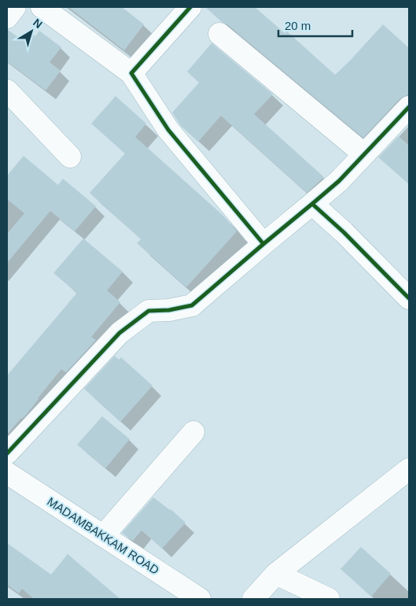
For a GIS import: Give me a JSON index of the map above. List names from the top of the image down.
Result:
{
  "streets": {
    "street": ["MADAMBAKKAM ROAD"]
  },
  "scale_bar": "20 m",
  "north": "top right"
}
